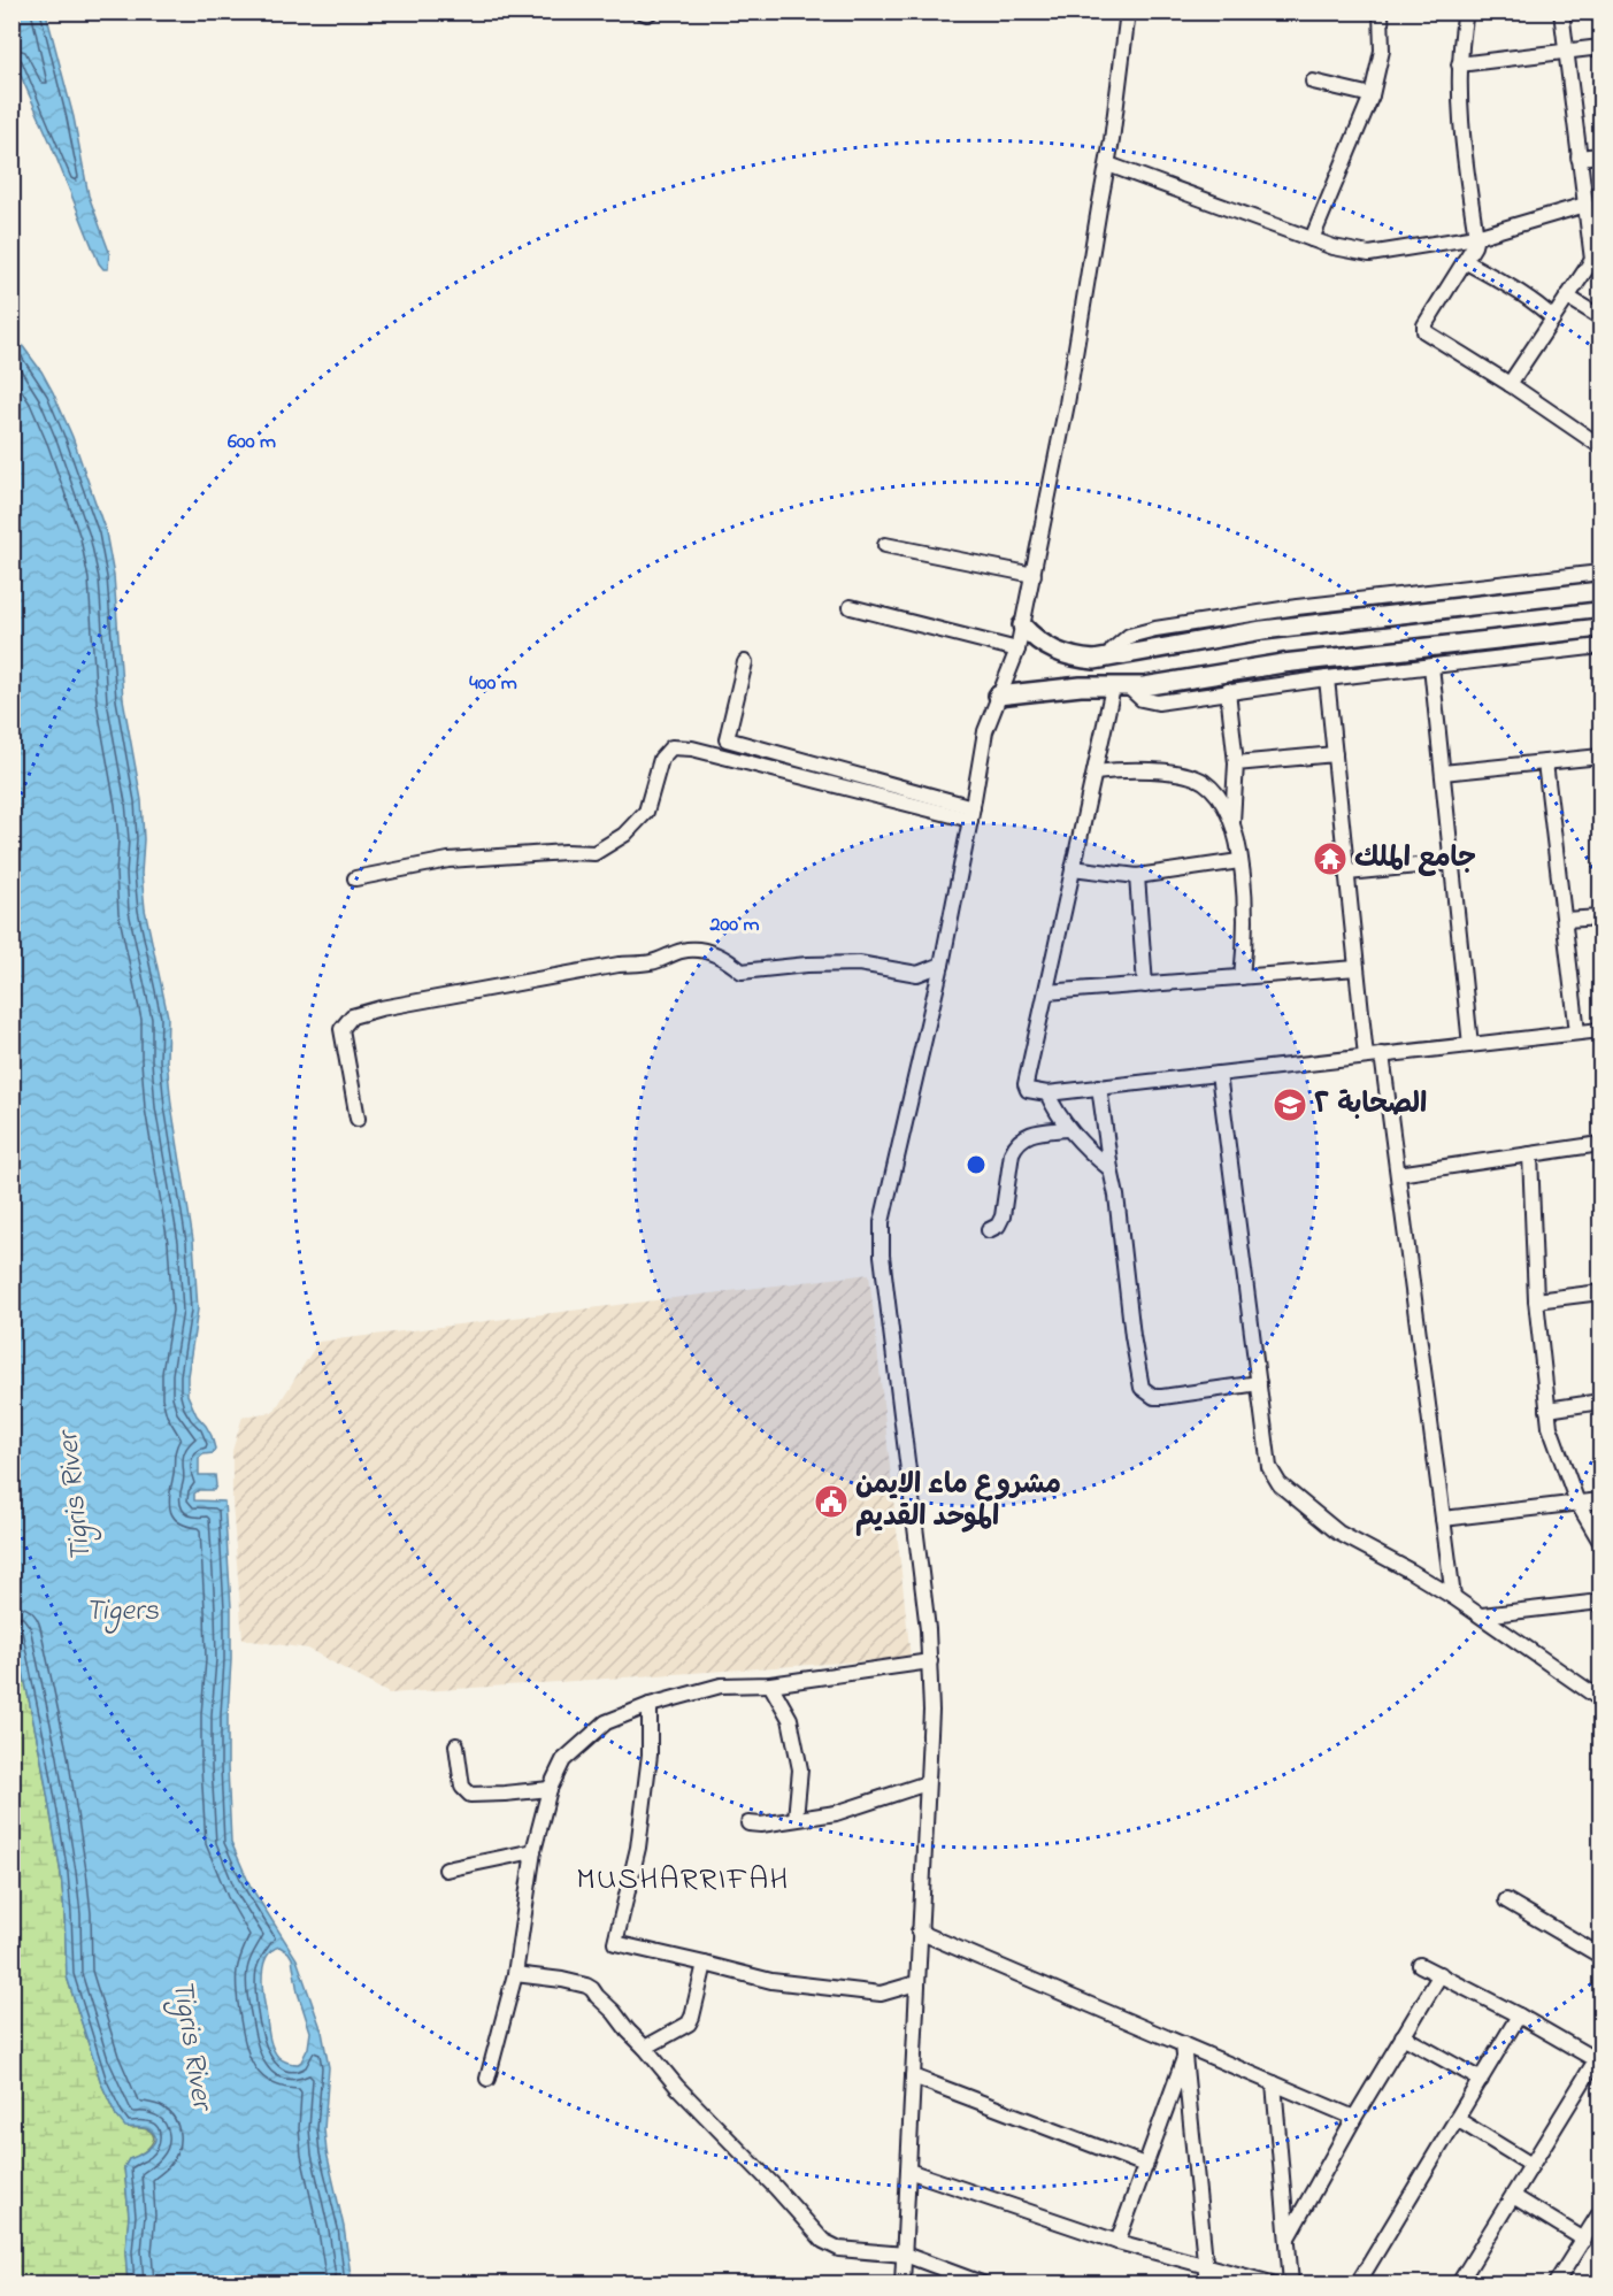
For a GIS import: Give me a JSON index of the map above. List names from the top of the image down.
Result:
{
  "districts": ["MUSHARRIFAH"],
  "water": ["Tigris River", "Tigers"],
  "places": {
    "temple": ["جامع الملك"],
    "school or university": ["الصحابة ٢"],
    "public building": ["مشروع ماء الايمن الموحد القديم"]
  },
  "rings": ["600 m", "400 m", "200 m"]
}
